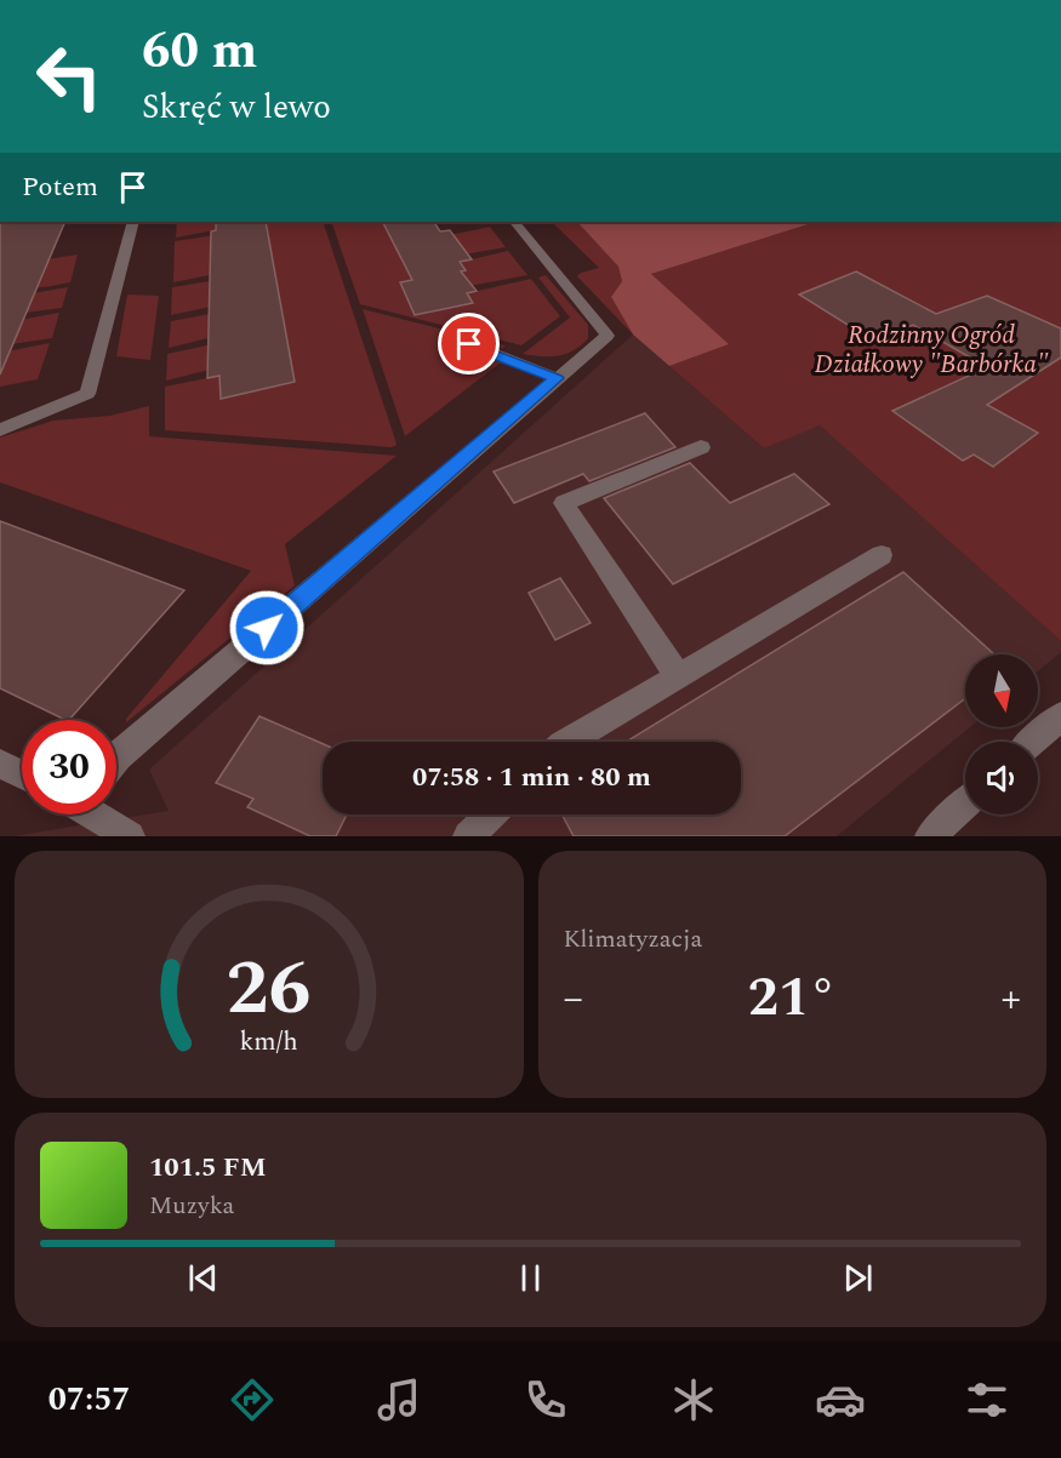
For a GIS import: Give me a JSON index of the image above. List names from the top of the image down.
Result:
{
  "parks": ["Rodzinny Ogród Działkowy \"Barbórka\""],
  "north": "bottom",
  "page": {
    "turn": ["60 m", "Skręć w lewo"],
    "then": "Potem",
    "limit": "30",
    "trip": "07:58 · 1 min · 80 m",
    "tile": "Klimatyzacja",
    "heat": ["−", "21°", "+"],
    "song": ["101.5 FM", "Muzyka"],
    "tabs": "07:57",
    "gauge": ["26", "km/h"]
  }
}
